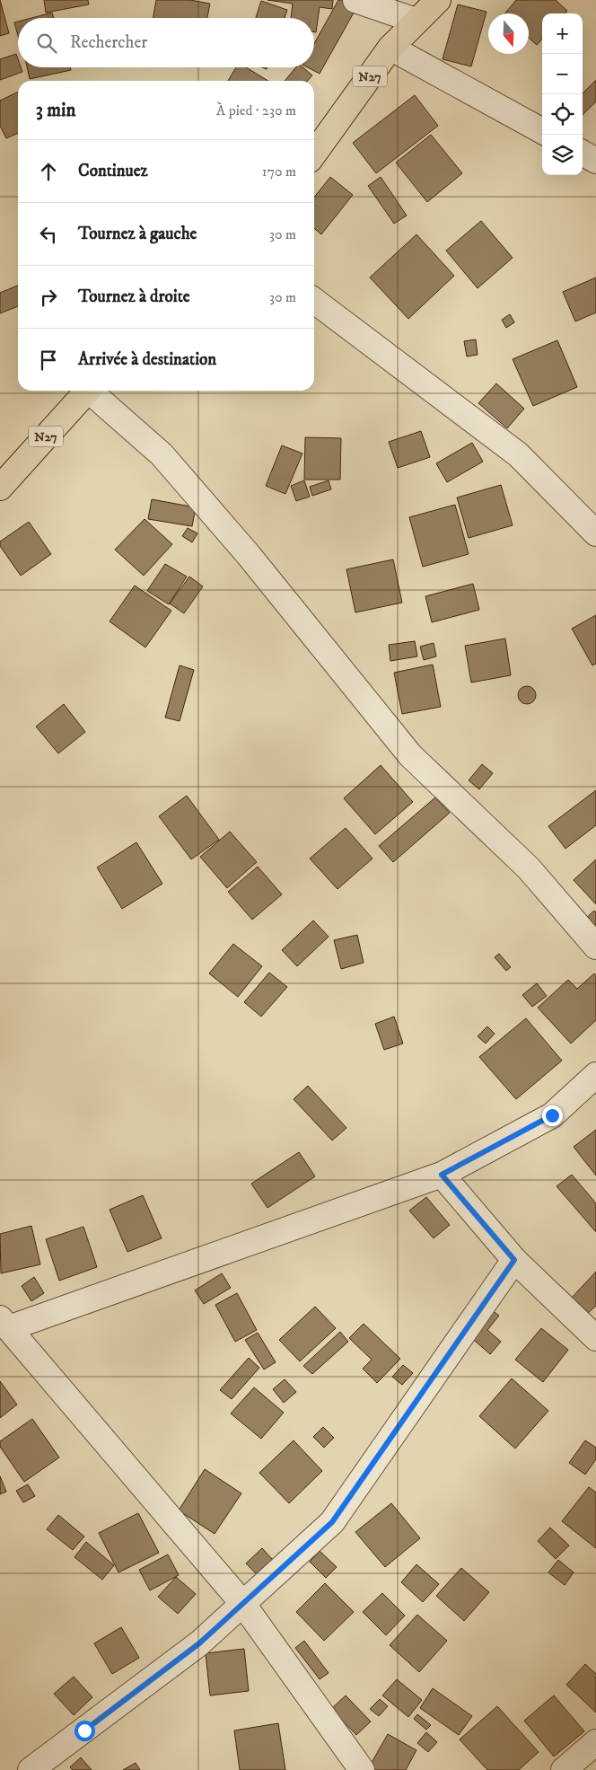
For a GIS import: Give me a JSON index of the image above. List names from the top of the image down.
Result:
{
  "streets": {
    "main road": ["N27"]
  },
  "north": "bottom",
  "page": {
    "map_buttons": ["+", "−"],
    "search": "Rechercher",
    "heading": ["3 min", "À pied · 230 m"],
    "list": [
      ["Continuez", "170 m"],
      ["Tournez à gauche", "30 m"],
      ["Tournez à droite", "30 m"],
      "Arrivée à destination"
    ]
  }
}
